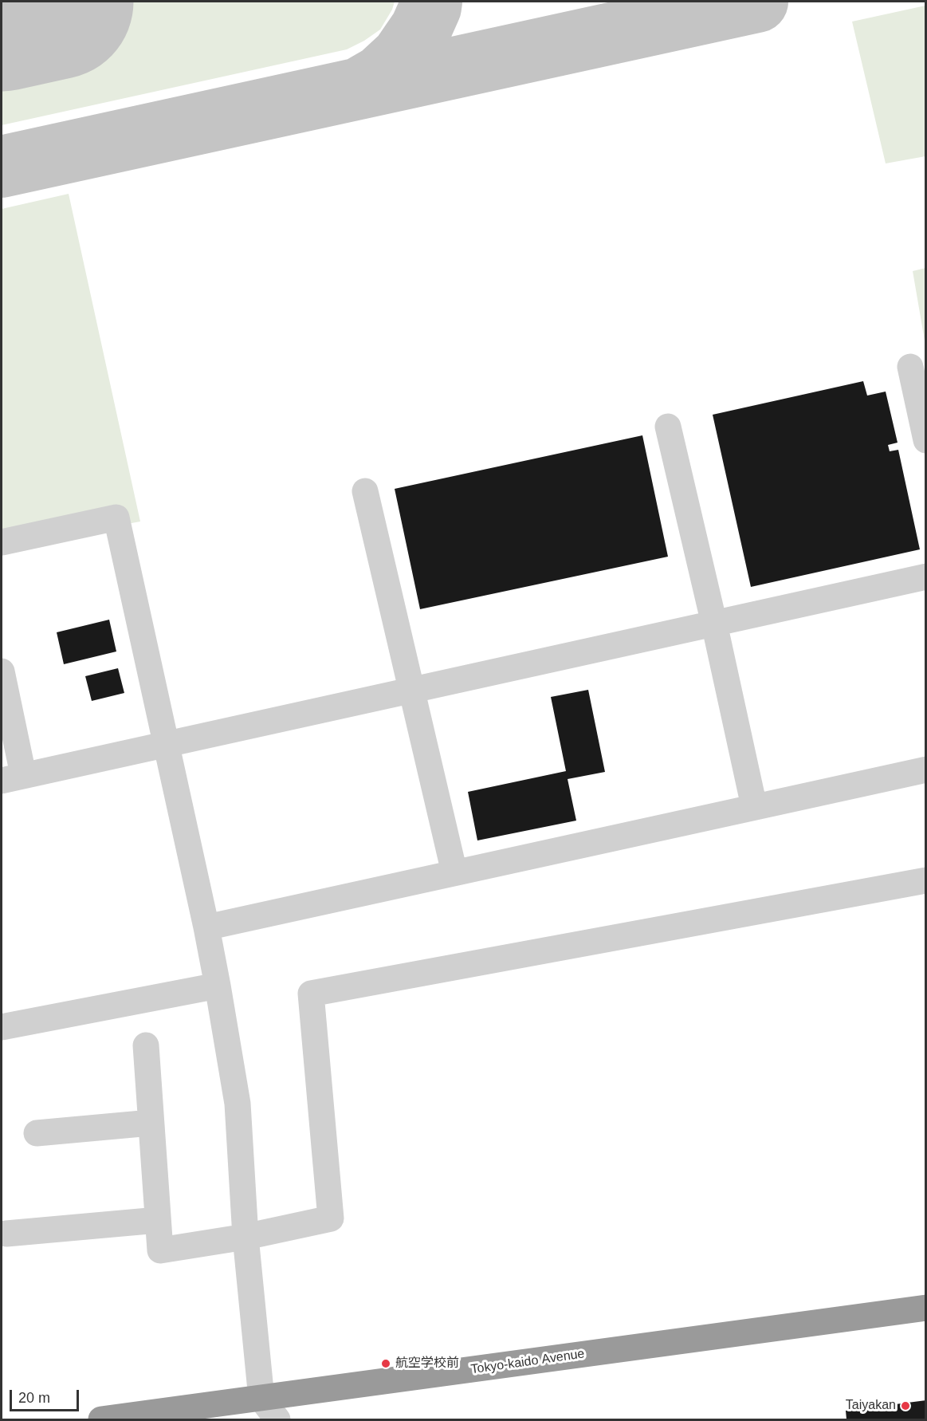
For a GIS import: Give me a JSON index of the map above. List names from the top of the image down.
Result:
{
  "streets": {
    "highway": ["Tokyo-kaido Avenue"]
  },
  "places": ["航空学校前", "Taiyakan"],
  "scale_bar": "20 m"
}
